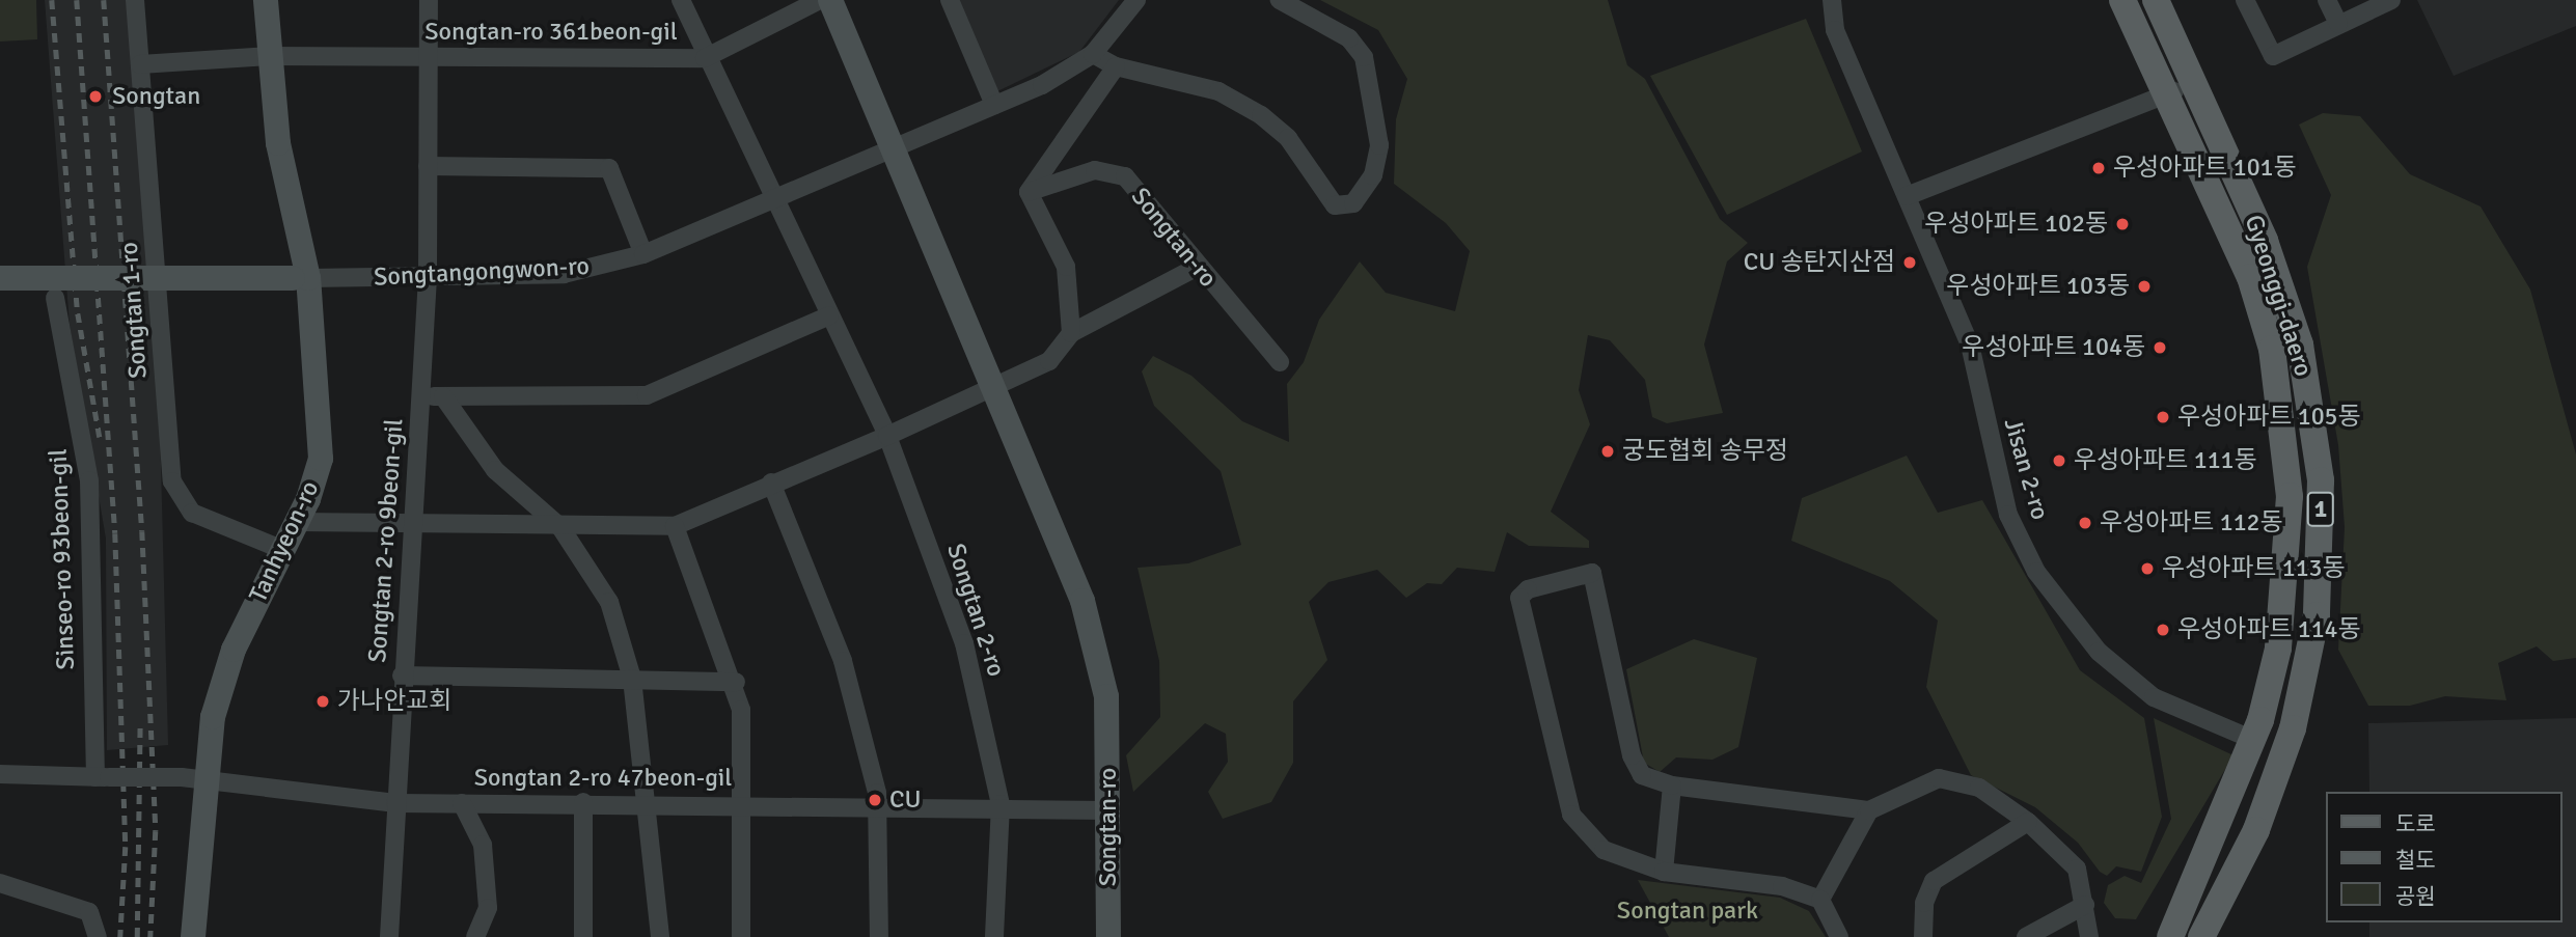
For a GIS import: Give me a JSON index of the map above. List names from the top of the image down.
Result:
{
  "streets": {
    "main road": ["Gyeonggi-daero", "1"],
    "street": [
      "Songtan-ro 361beon-gil",
      "Songtan-ro",
      "Songtangongwon-ro",
      "Songtan 1-ro",
      "Jisan 2-ro",
      "Songtan 2-ro 9beon-gil",
      "Tanhyeon-ro",
      "Sinseo-ro 93beon-gil",
      "Songtan 2-ro",
      "Songtan 2-ro 47beon-gil"
    ]
  },
  "crossings": [
    ["Songtan-ro 361beon-gil", "Songtan 2-ro 9beon-gil"],
    ["Songtan-ro 361beon-gil", "Tanhyeon-ro"],
    ["Songtan-ro 361beon-gil", "Songtan 2-ro"],
    ["Songtan-ro", "Songtangongwon-ro"],
    ["Songtangongwon-ro", "Songtan 2-ro 9beon-gil"],
    ["Songtangongwon-ro", "Tanhyeon-ro"],
    ["Songtangongwon-ro", "Songtan 2-ro"],
    ["Gyeonggi-daero", "Jisan 2-ro"],
    ["Songtan 1-ro", "Tanhyeon-ro"],
    ["Songtan 2-ro 9beon-gil", "Songtan 2-ro 47beon-gil"],
    ["Tanhyeon-ro", "Songtan 2-ro 47beon-gil"],
    ["Sinseo-ro 93beon-gil", "Songtan 2-ro 47beon-gil"],
    ["Songtan 2-ro", "Songtan 2-ro 47beon-gil"]
  ],
  "parks": ["Songtan park"],
  "places": [
    "Songtan",
    "우성아파트 101동",
    "우성아파트 102동",
    "CU 송탄지산점",
    "우성아파트 103동",
    "우성아파트 104동",
    "우성아파트 105동",
    "궁도협회 송무정",
    "우성아파트 111동",
    "우성아파트 112동",
    "우성아파트 113동",
    "우성아파트 114동",
    "가나안교회",
    "CU"
  ],
  "legend": ["도로", "철도", "공원"]
}
